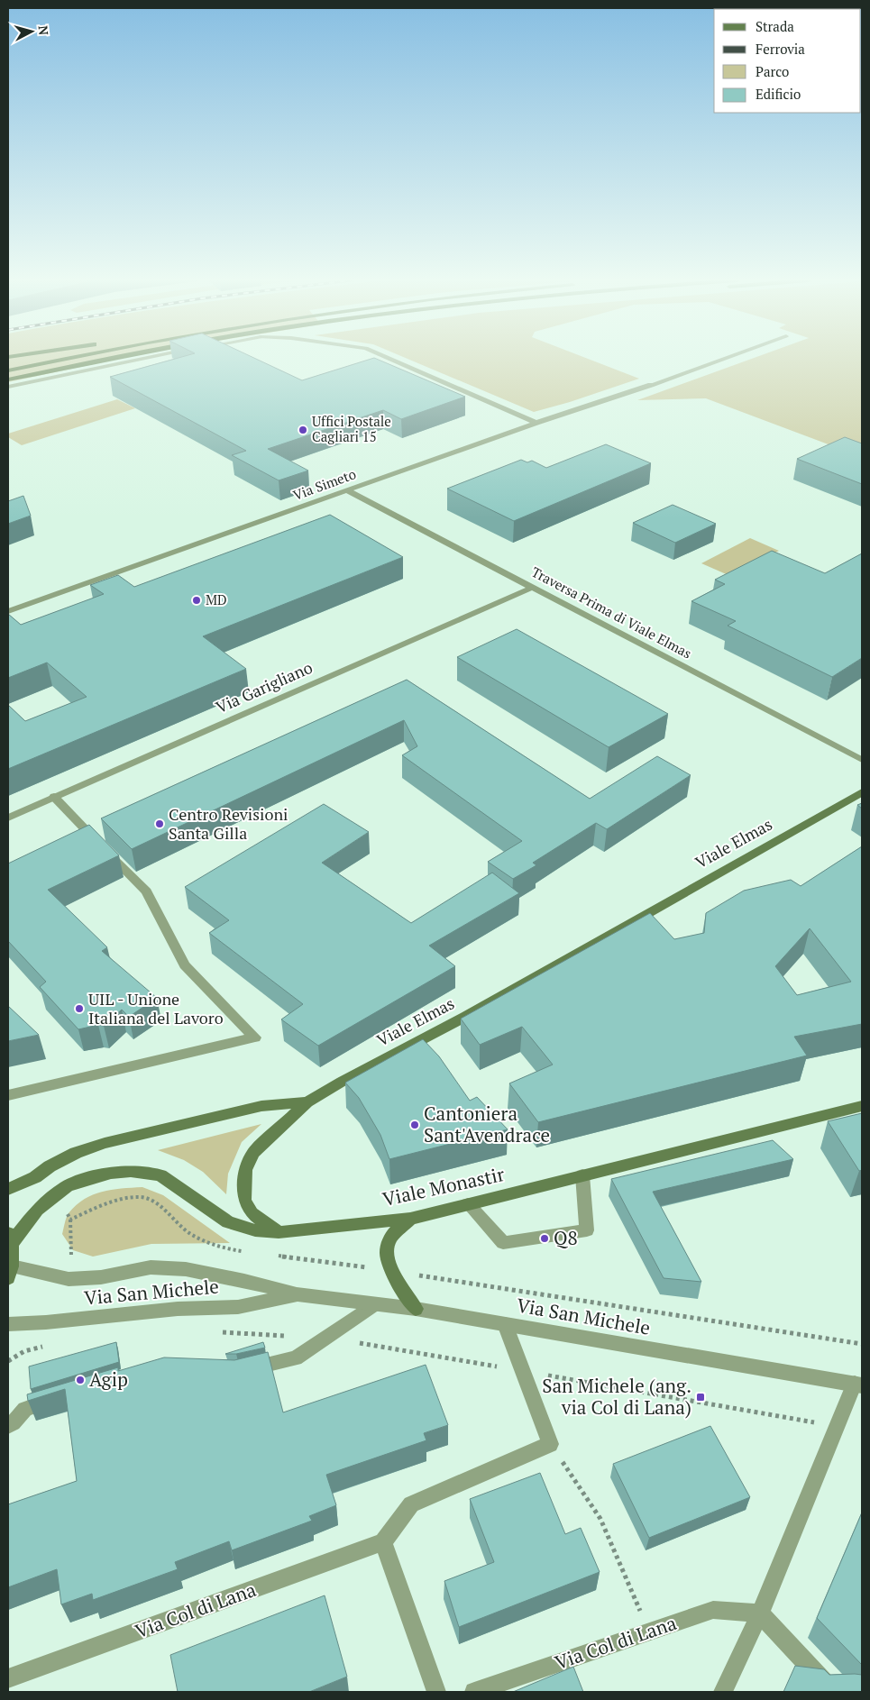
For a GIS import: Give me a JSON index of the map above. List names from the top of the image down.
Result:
{
  "streets": {
    "main road": ["Viale Elmas", "Viale Monastir"],
    "street": [
      "Via Simeto",
      "Traversa Prima di Viale Elmas",
      "Via Garigliano",
      "Via San Michele",
      "Via Col di Lana"
    ]
  },
  "crossings": [
    ["Via Simeto", "Traversa Prima di Viale Elmas"],
    ["Traversa Prima di Viale Elmas", "Via Garigliano"]
  ],
  "places": {
    "other": [
      "Uffici Postale Cagliari 15",
      "MD",
      "Centro Revisioni Santa Gilla",
      "UIL - Unione Italiana del Lavoro",
      "Cantoniera Sant'Avendrace",
      "Q8",
      "Agip"
    ],
    "transit": ["San Michele (ang. via Col di Lana)"]
  },
  "legend": [
    "Strada",
    "Ferrovia",
    "Parco",
    "Edificio"
  ],
  "north": "right"
}
